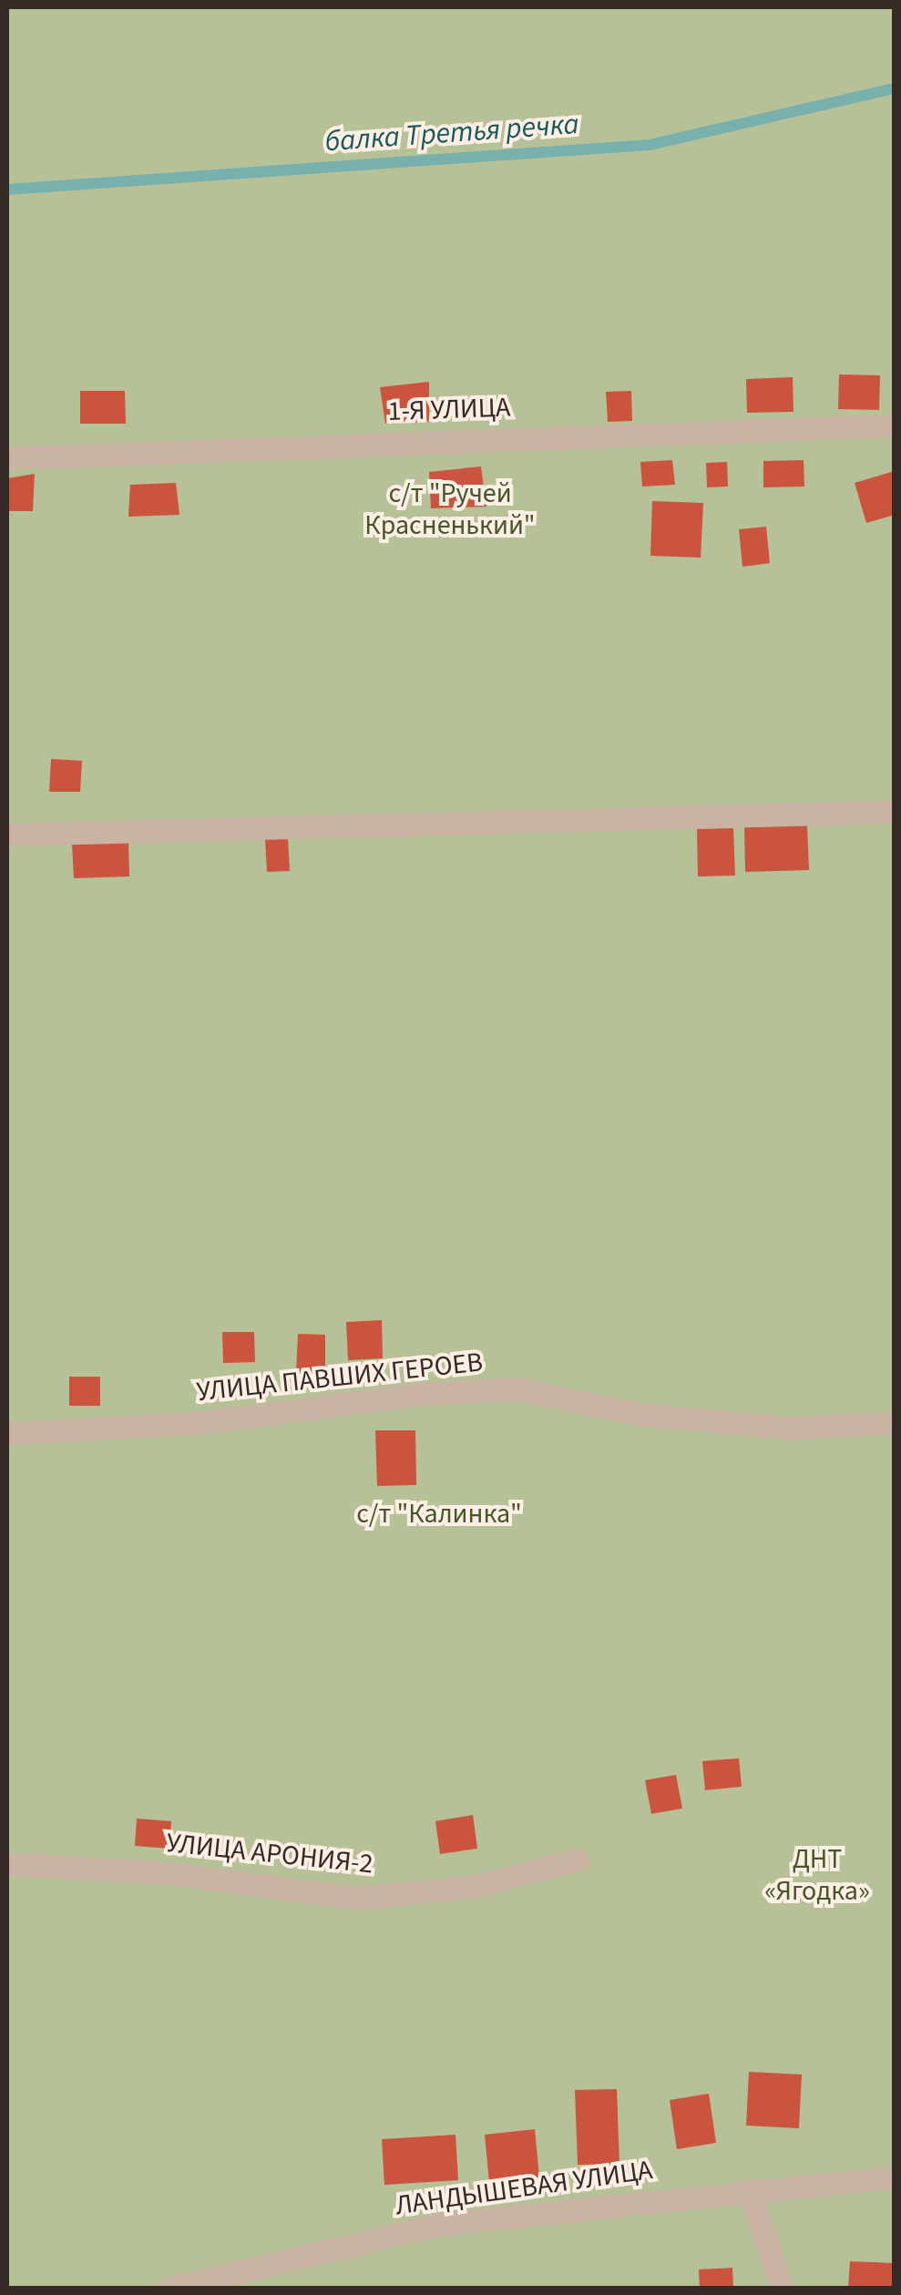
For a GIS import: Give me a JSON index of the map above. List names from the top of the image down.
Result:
{
  "streets": {
    "street": [
      "1-Я УЛИЦА",
      "УЛИЦА ПАВШИХ ГЕРОЕВ",
      "УЛИЦА АРОНИЯ-2",
      "ЛАНДЫШЕВАЯ УЛИЦА"
    ]
  },
  "water": ["балка Третья речка"],
  "parks": ["с/т \"Ручей Красненький\"", "с/т \"Калинка\"", "ДНТ «Ягодка»"]
}
